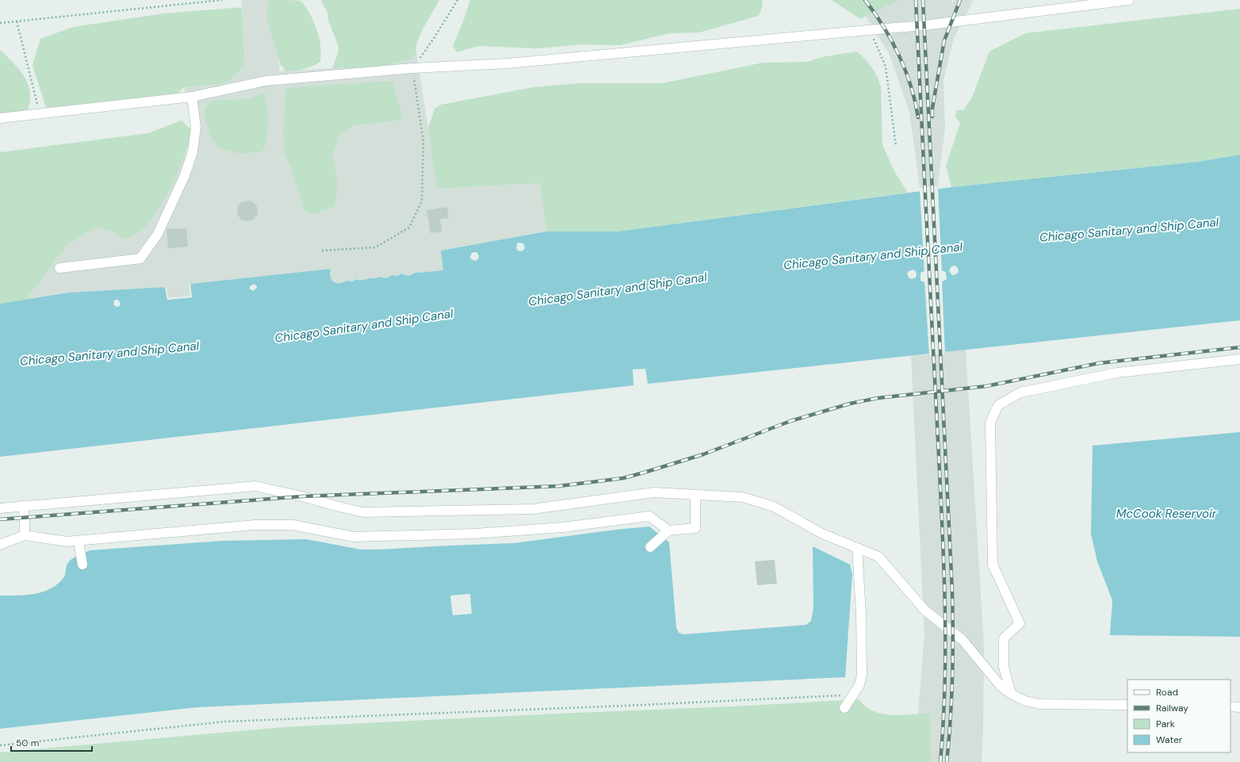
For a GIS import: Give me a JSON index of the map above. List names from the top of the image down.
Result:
{
  "water": ["Chicago Sanitary and Ship Canal", "McCook Reservoir"],
  "legend": [
    "Road",
    "Railway",
    "Park",
    "Water"
  ],
  "scale_bar": "50 m"
}
